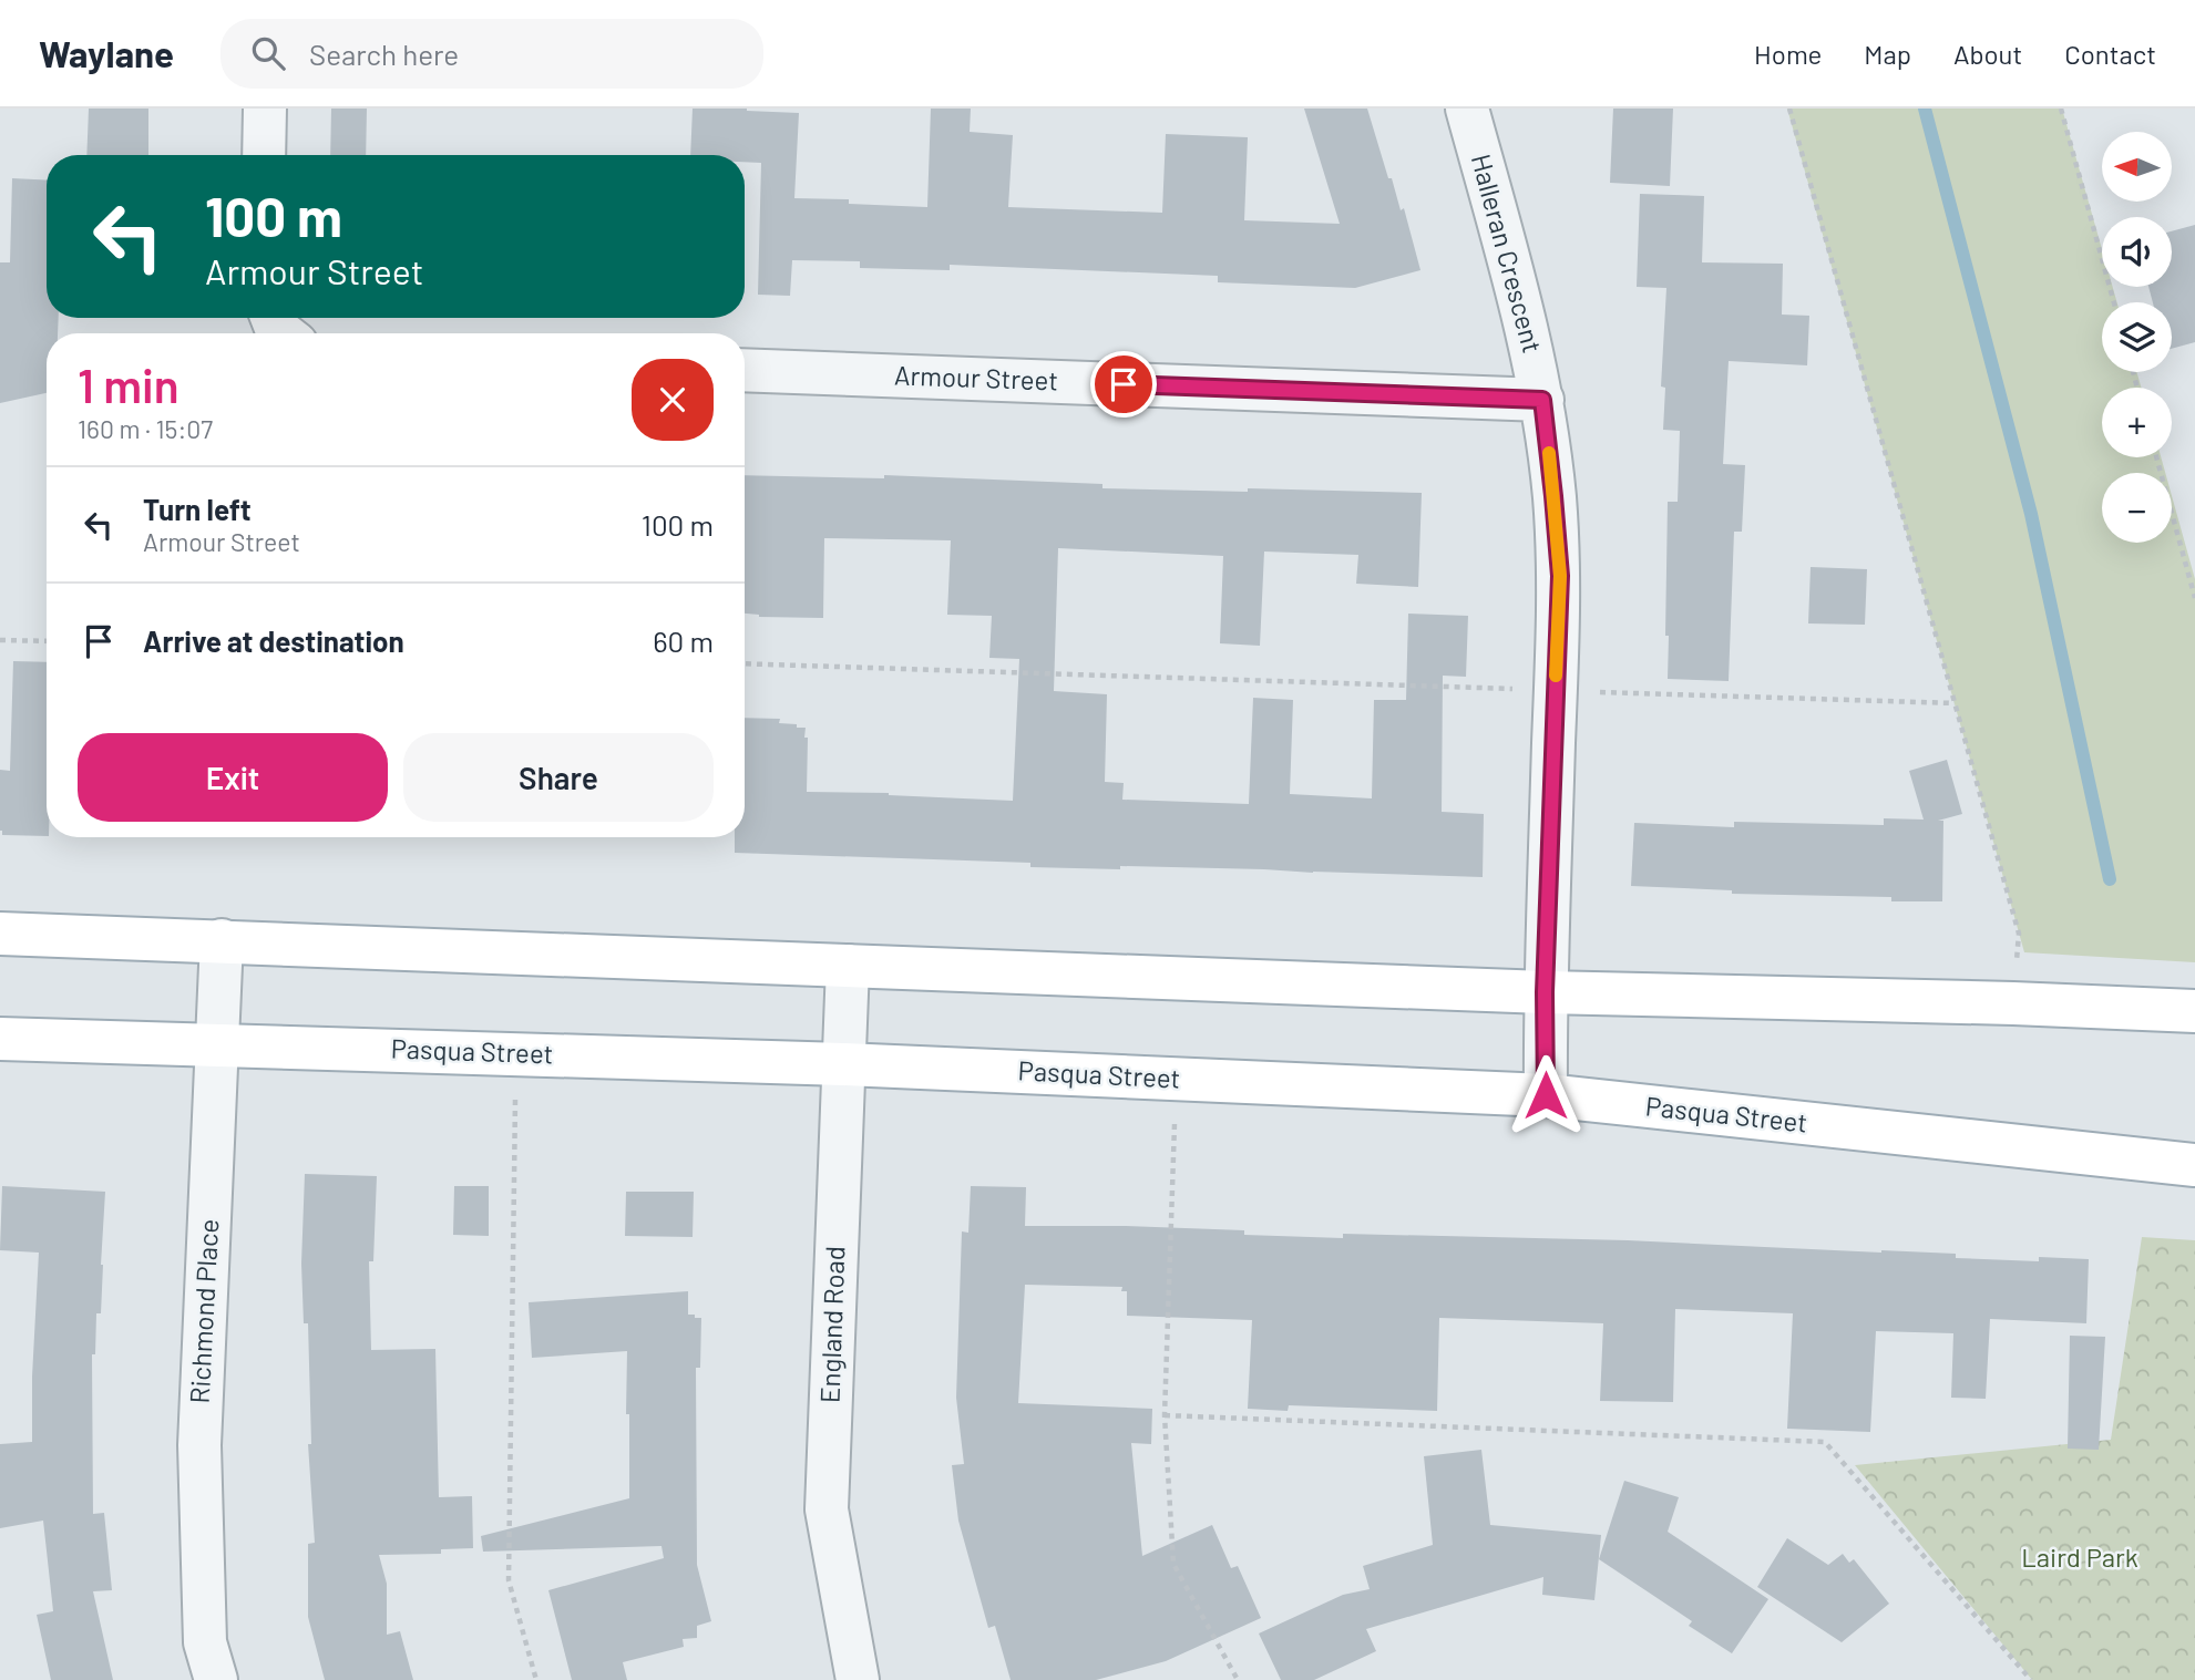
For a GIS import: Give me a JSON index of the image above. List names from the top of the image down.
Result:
{
  "streets": {
    "main road": ["Pasqua Street"],
    "street": [
      "Halleran Crescent",
      "Armour Street",
      "Richmond Place",
      "England Road"
    ]
  },
  "crossings": [
    ["Halleran Crescent", "Armour Street"],
    ["Halleran Crescent", "Pasqua Street"],
    ["Pasqua Street", "Richmond Place"],
    ["Pasqua Street", "England Road"]
  ],
  "parks": ["Laird Park"],
  "north": "left",
  "page": {
    "header": "Waylane",
    "search": "Search here",
    "nav": [
      "Home",
      "Map",
      "About",
      "Contact"
    ],
    "map_buttons": ["+", "−"],
    "turn": ["100 m", "Armour Street"],
    "heading": ["1 min", "160 m · 15:07"],
    "list": [
      {
        "name": "Turn left",
        "note": "Armour Street",
        "value": "100 m"
      },
      {
        "name": "Arrive at destination",
        "value": "60 m"
      }
    ],
    "buttons": ["Exit", "Share"]
  }
}
